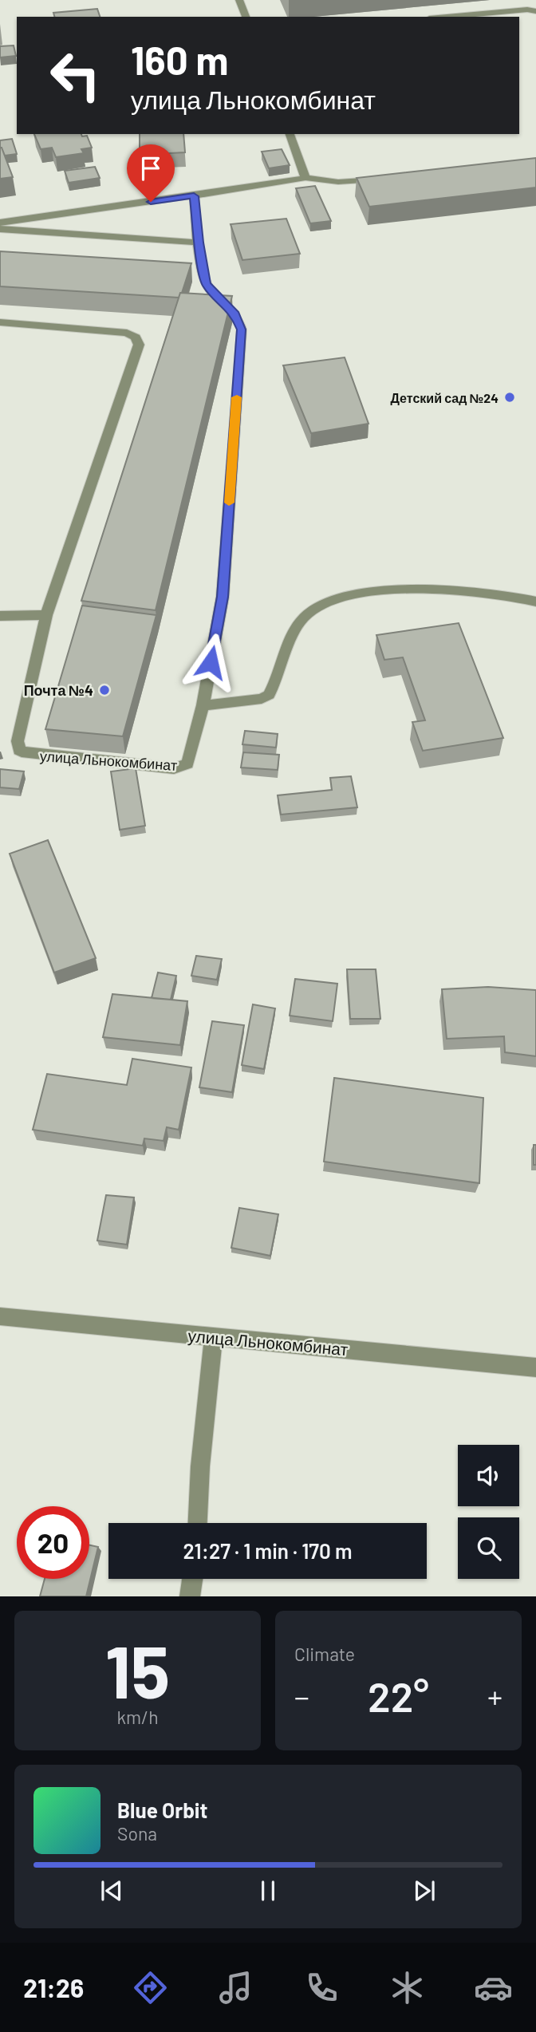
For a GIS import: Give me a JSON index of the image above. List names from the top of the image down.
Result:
{
  "streets": {
    "street": ["улица Льнокомбинат"]
  },
  "places": ["Детский сад №24", "Почта №4"],
  "page": {
    "turn": ["160 m", "улица Льнокомбинат"],
    "limit": "20",
    "trip": "21:27 · 1 min · 170 m",
    "tile": [
      ["15", "km/h"],
      "Climate"
    ],
    "heat": ["−", "22°", "+"],
    "song": ["Blue Orbit", "Sona"],
    "tabs": "21:26"
  }
}
